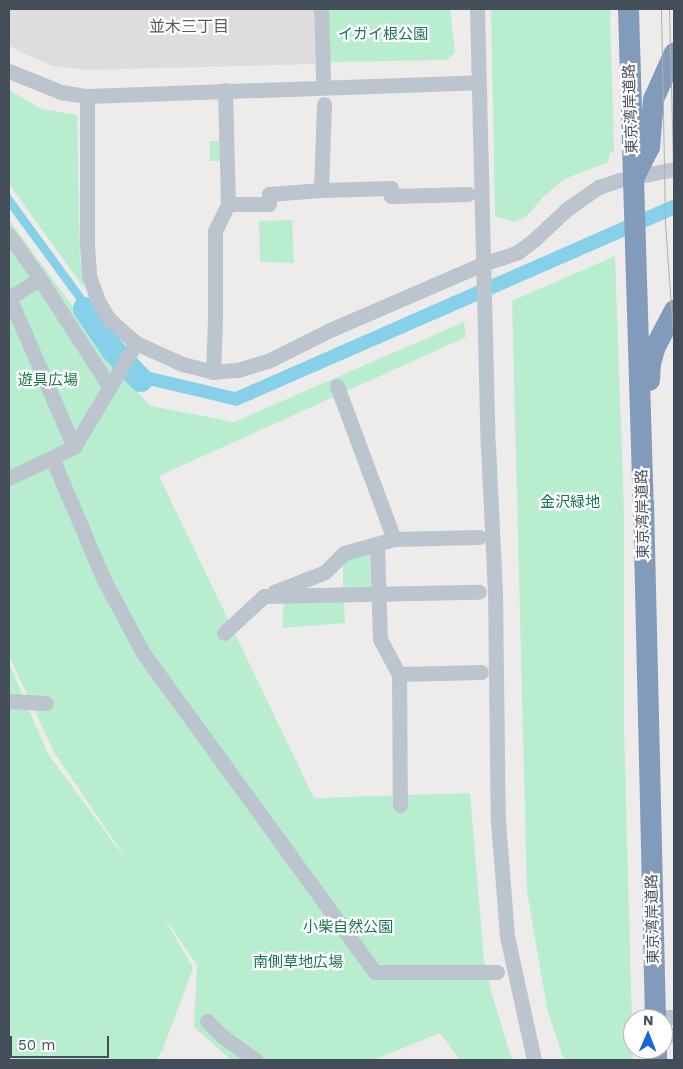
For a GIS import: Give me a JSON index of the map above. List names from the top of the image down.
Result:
{
  "streets": {
    "highway": ["東京湾岸道路"]
  },
  "districts": ["並木三丁目"],
  "parks": [
    "イガイ根公園",
    "遊具広場",
    "金沢緑地",
    "小柴自然公園",
    "南側草地広場"
  ],
  "scale_bar": "50 m",
  "north": "top"
}
